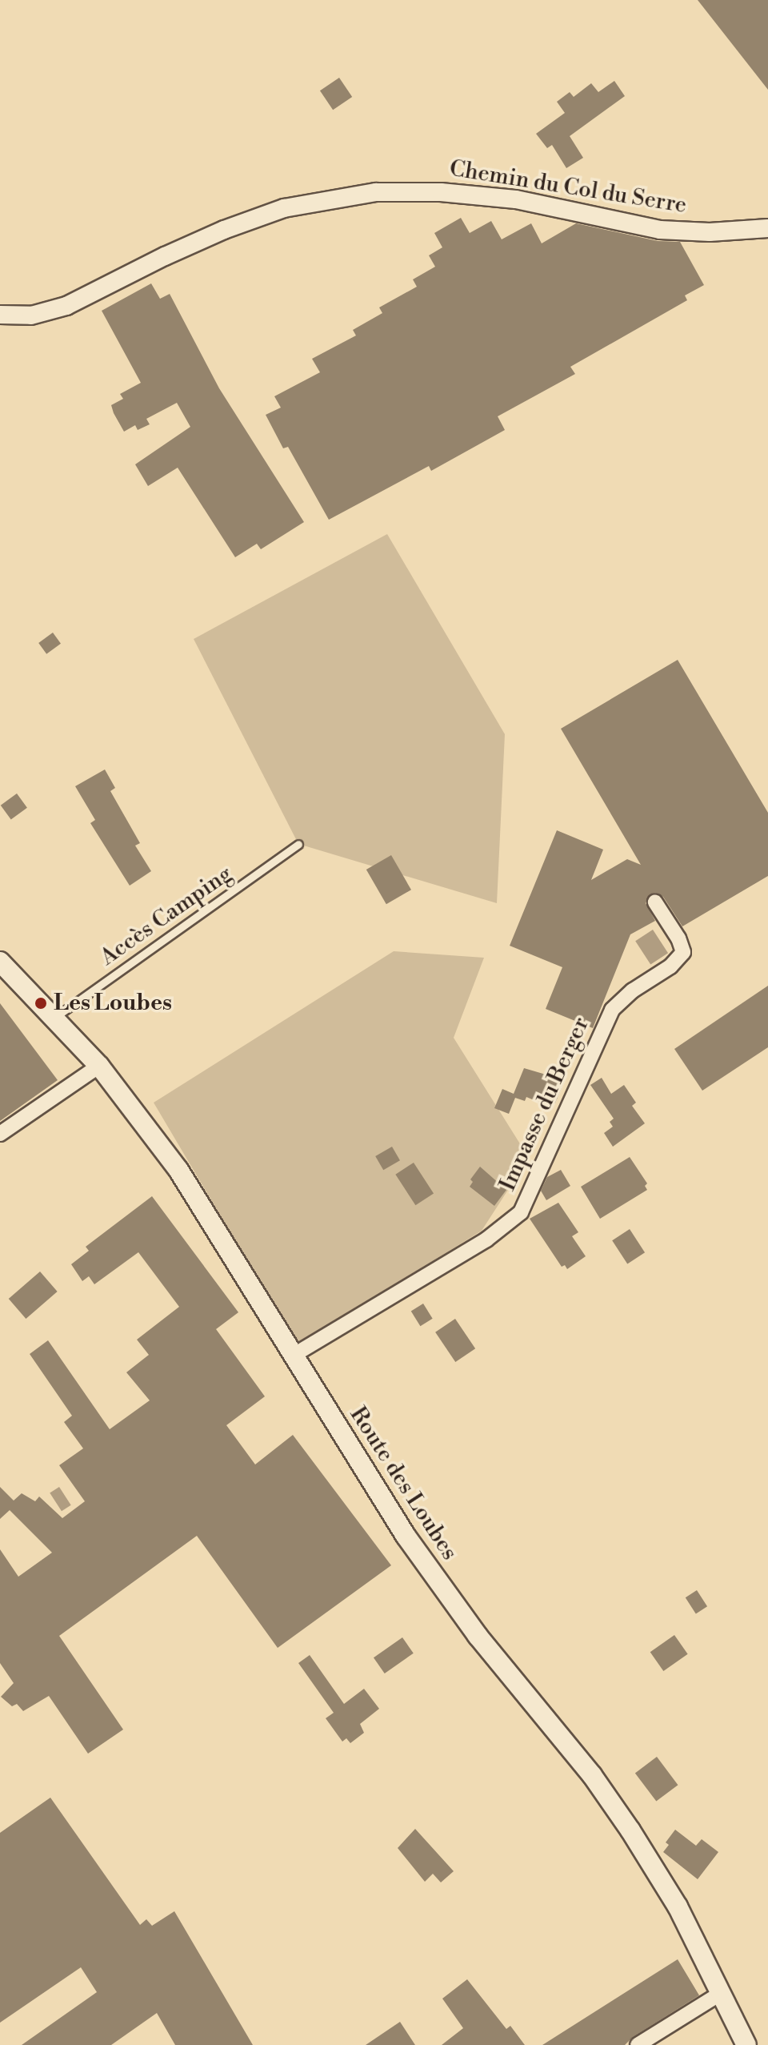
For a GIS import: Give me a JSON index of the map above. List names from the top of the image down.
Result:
{
  "streets": {
    "main road": ["Route des Loubes"],
    "street": ["Chemin du Col du Serre", "Impasse du Berger"],
    "lane": ["Accès Camping"]
  },
  "crossings": [
    ["Accès Camping", "Route des Loubes"],
    ["Impasse du Berger", "Route des Loubes"]
  ],
  "places": ["Les Loubes"]
}
